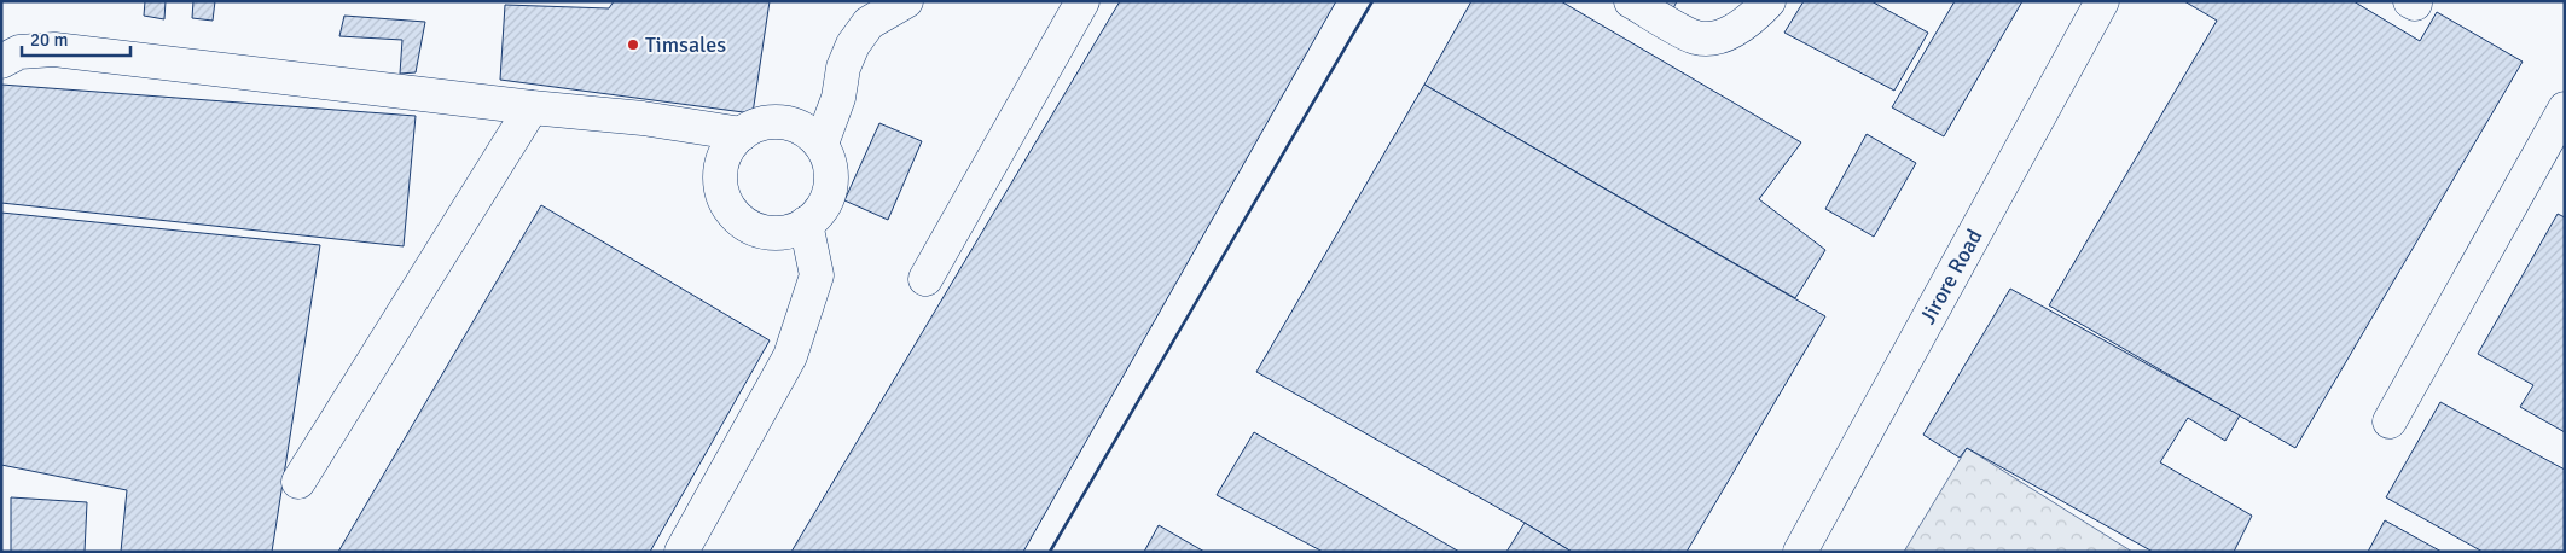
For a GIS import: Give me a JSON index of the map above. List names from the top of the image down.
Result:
{
  "streets": {
    "lane": ["Jirore Road"]
  },
  "places": ["Timsales"],
  "scale_bar": "20 m"
}
